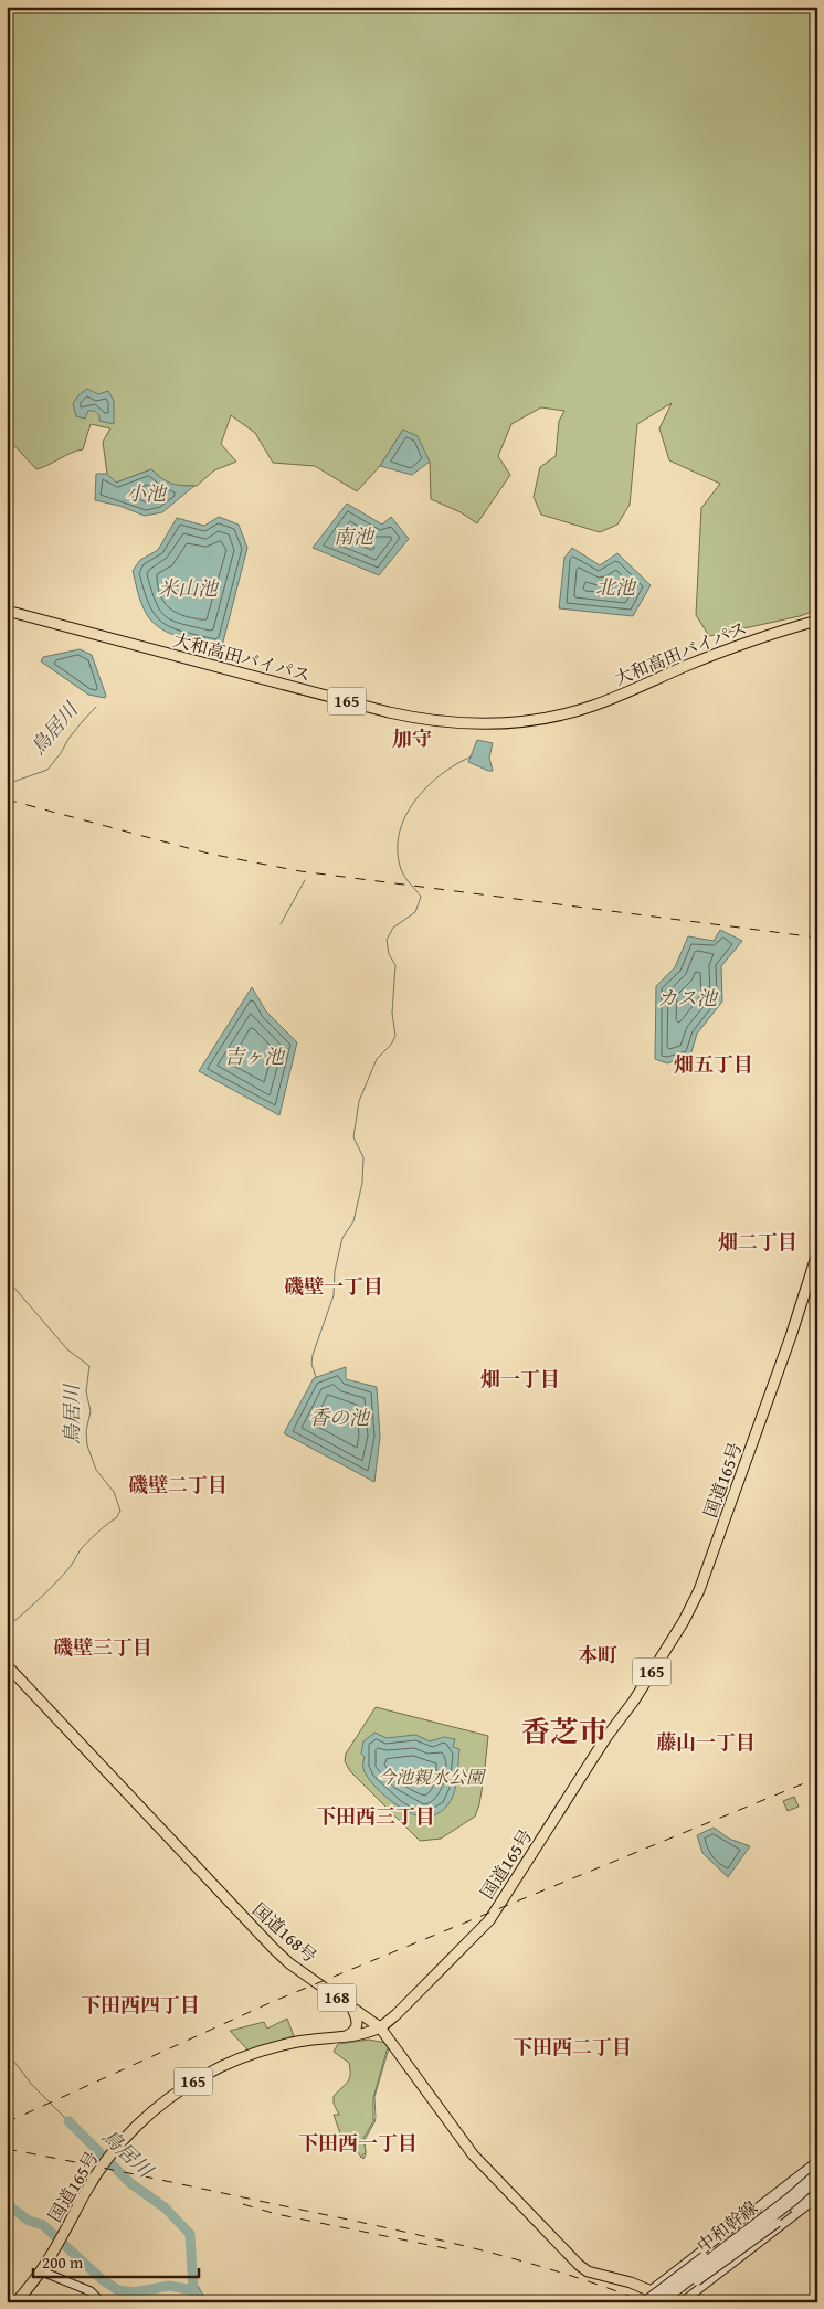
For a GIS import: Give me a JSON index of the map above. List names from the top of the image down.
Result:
{
  "streets": {
    "highway": [
      "大和高田バイパス",
      "165",
      "国道165号",
      "国道168号",
      "168"
    ],
    "main road": ["中和幹線"]
  },
  "crossings": [
    ["国道165号", "国道168号"]
  ],
  "districts": [
    "加守",
    "畑五丁目",
    "畑二丁目",
    "磯壁一丁目",
    "畑一丁目",
    "磯壁二丁目",
    "磯壁三丁目",
    "本町",
    "香芝市",
    "藤山一丁目",
    "下田西三丁目",
    "下田西四丁目",
    "下田西二丁目",
    "下田西一丁目"
  ],
  "water": [
    "小池",
    "南池",
    "北池",
    "米山池",
    "鳥居川",
    "カス池",
    "吉ヶ池",
    "香の池"
  ],
  "parks": ["今池親水公園"],
  "scale_bar": "200 m"
}
